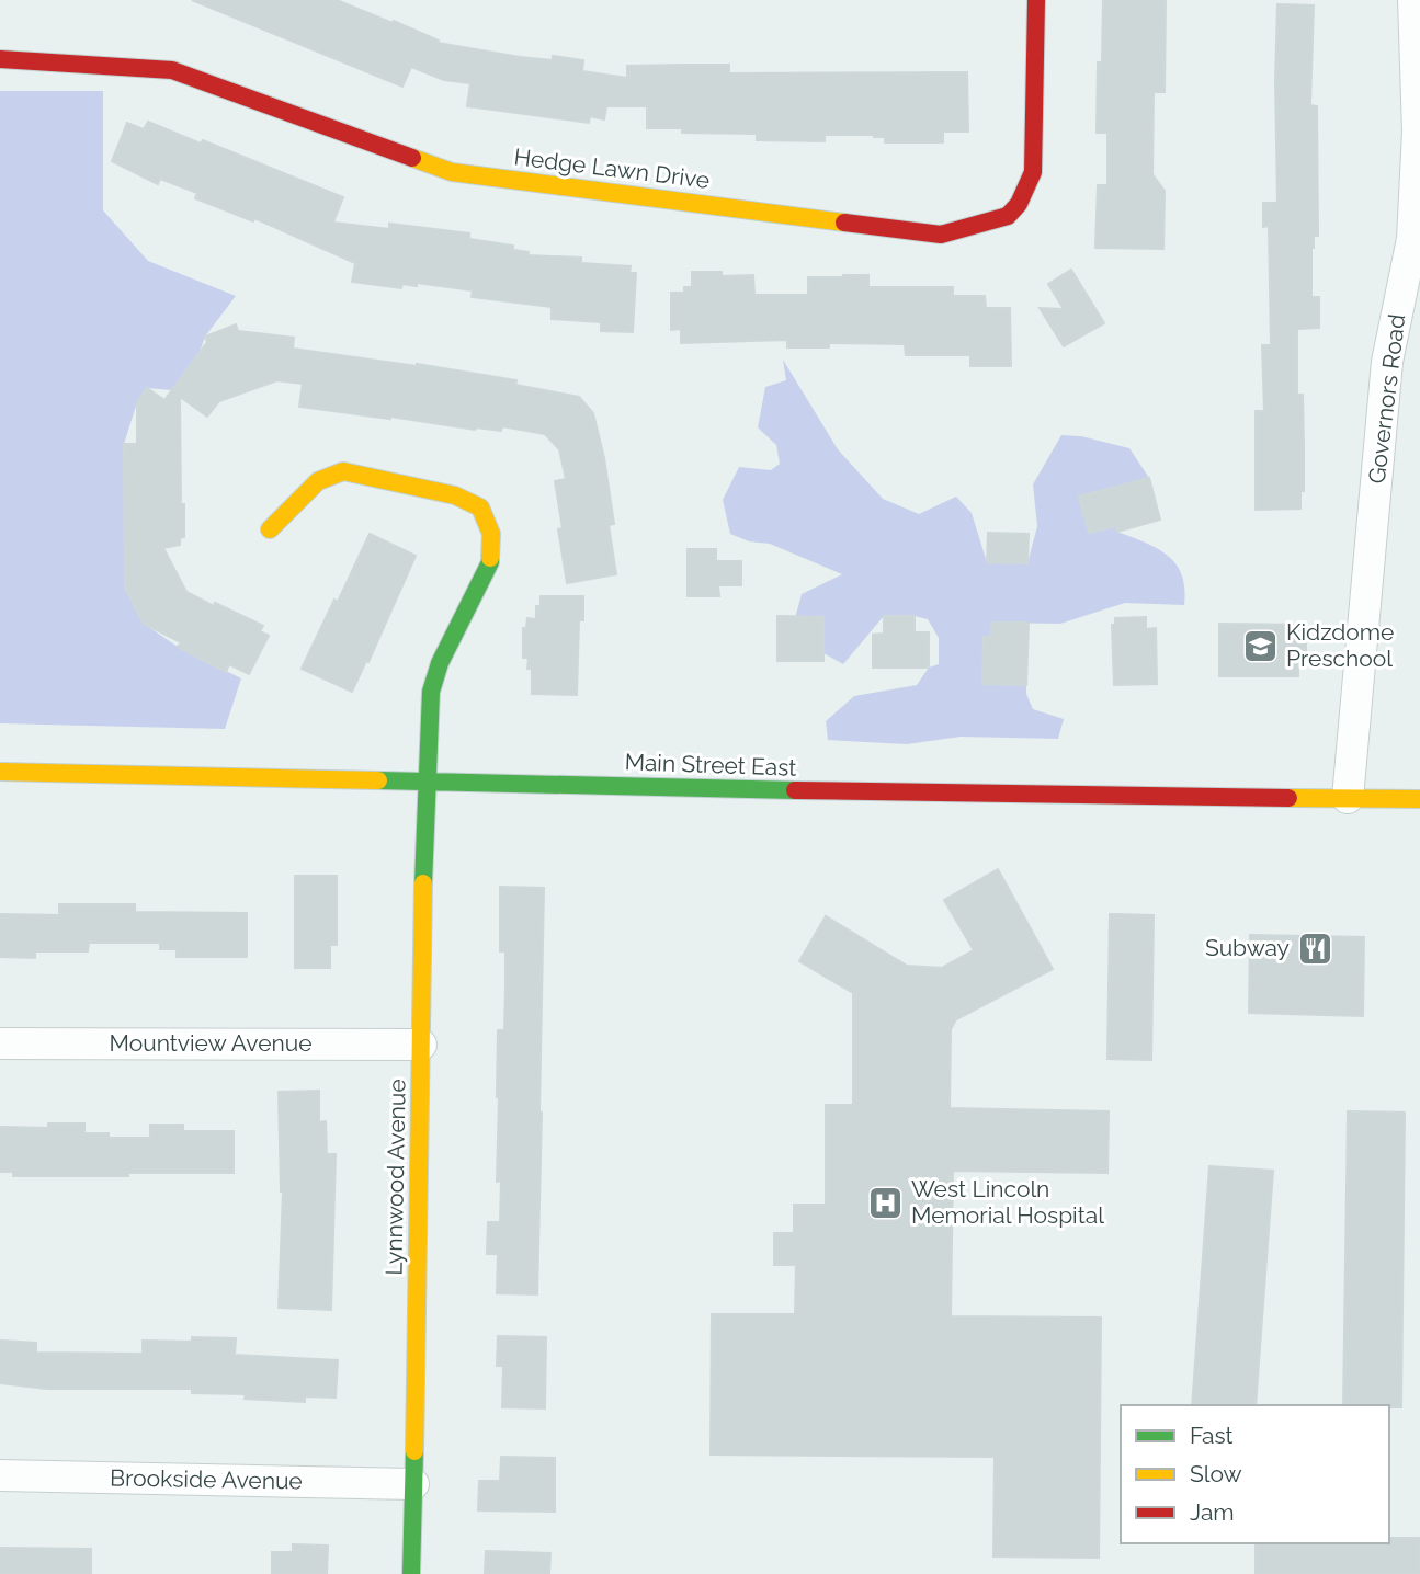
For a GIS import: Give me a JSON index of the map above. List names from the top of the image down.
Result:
{
  "streets": {
    "street": [
      "Hedge Lawn Drive",
      "Governors Road",
      "Main Street East",
      "Mountview Avenue",
      "Lynnwood Avenue",
      "Brookside Avenue"
    ]
  },
  "crossings": [
    ["Governors Road", "Main Street East"],
    ["Main Street East", "Lynnwood Avenue"],
    ["Mountview Avenue", "Lynnwood Avenue"],
    ["Lynnwood Avenue", "Brookside Avenue"]
  ],
  "places": {
    "school or university": ["Kidzdome Preschool"],
    "restaurant": ["Subway"],
    "hospital": ["West Lincoln Memorial Hospital"]
  },
  "legend": ["Fast", "Slow", "Jam"]
}
